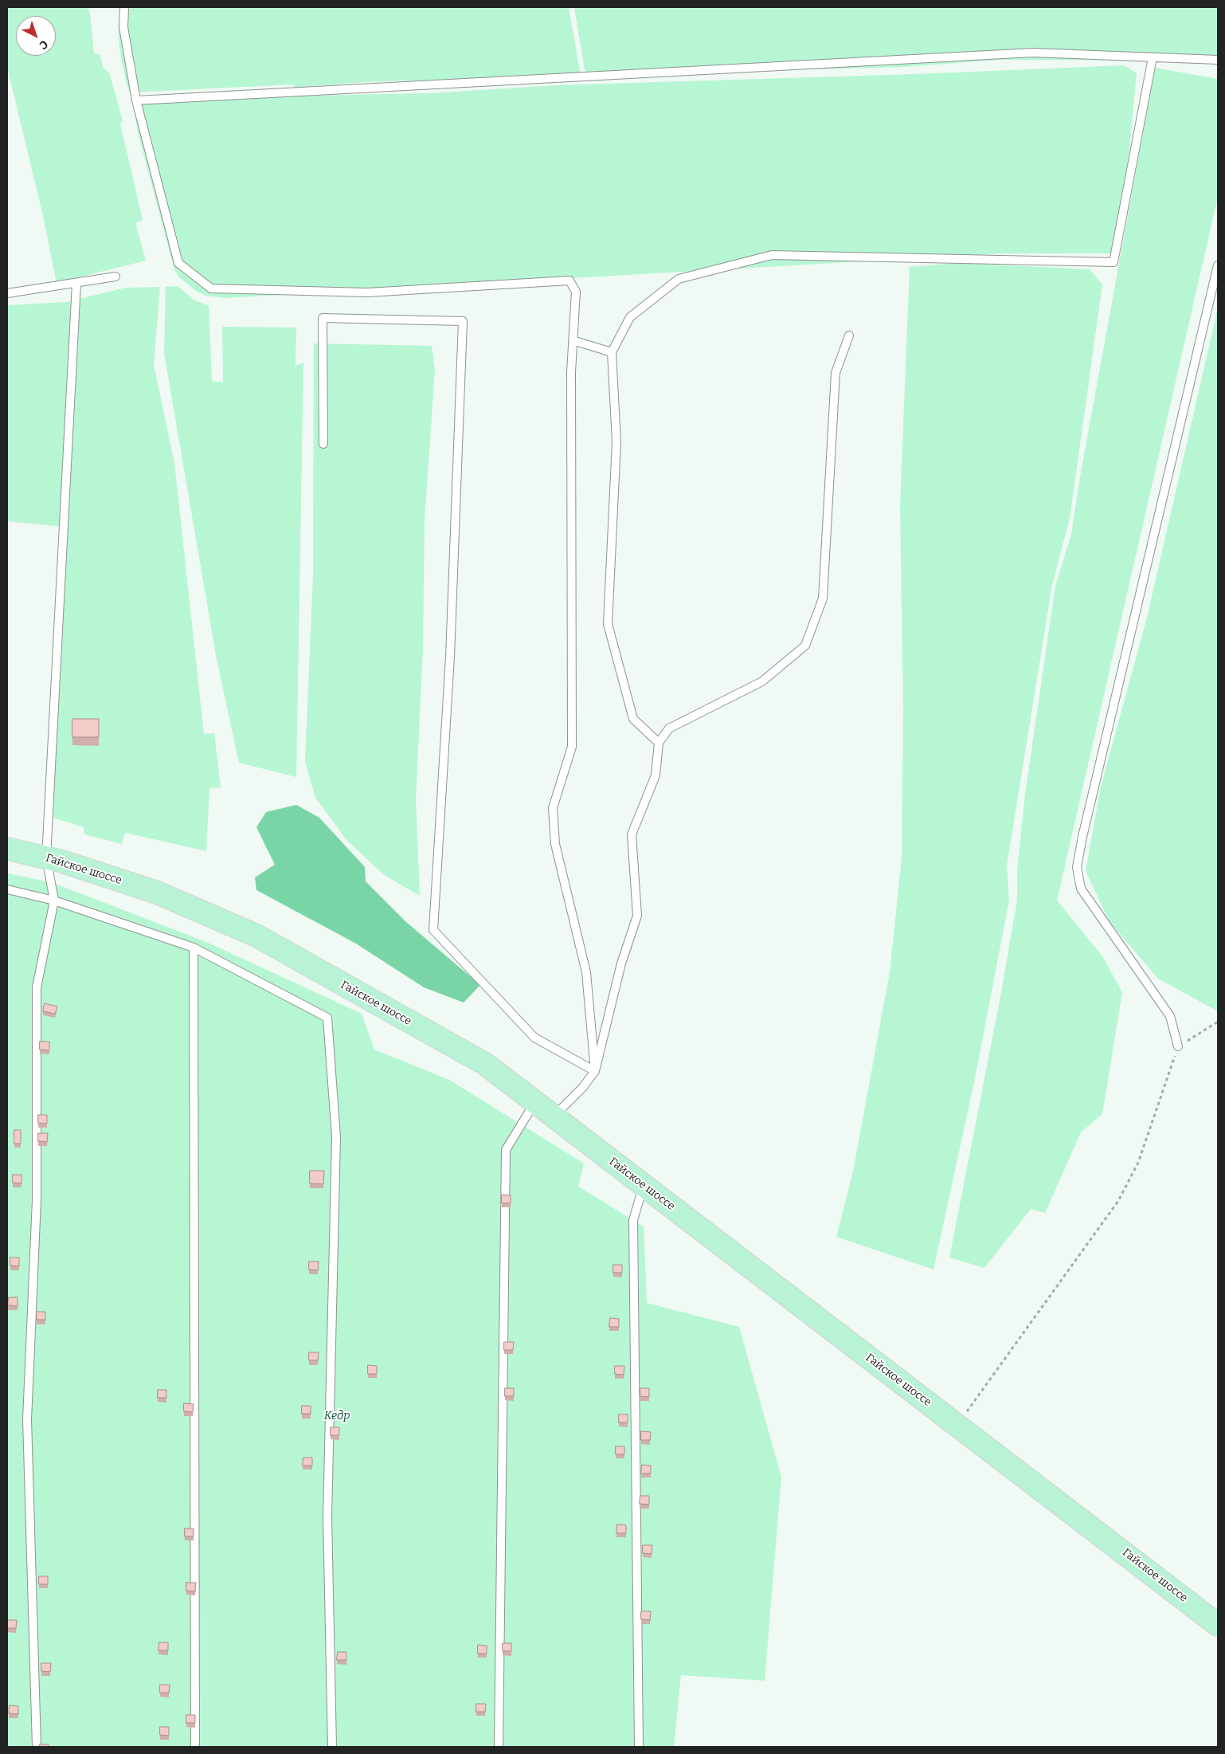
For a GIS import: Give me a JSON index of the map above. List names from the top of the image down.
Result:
{
  "streets": {
    "main road": ["Гайское шоссе"]
  },
  "parks": ["Кедр"],
  "north": "bottom right"
}
